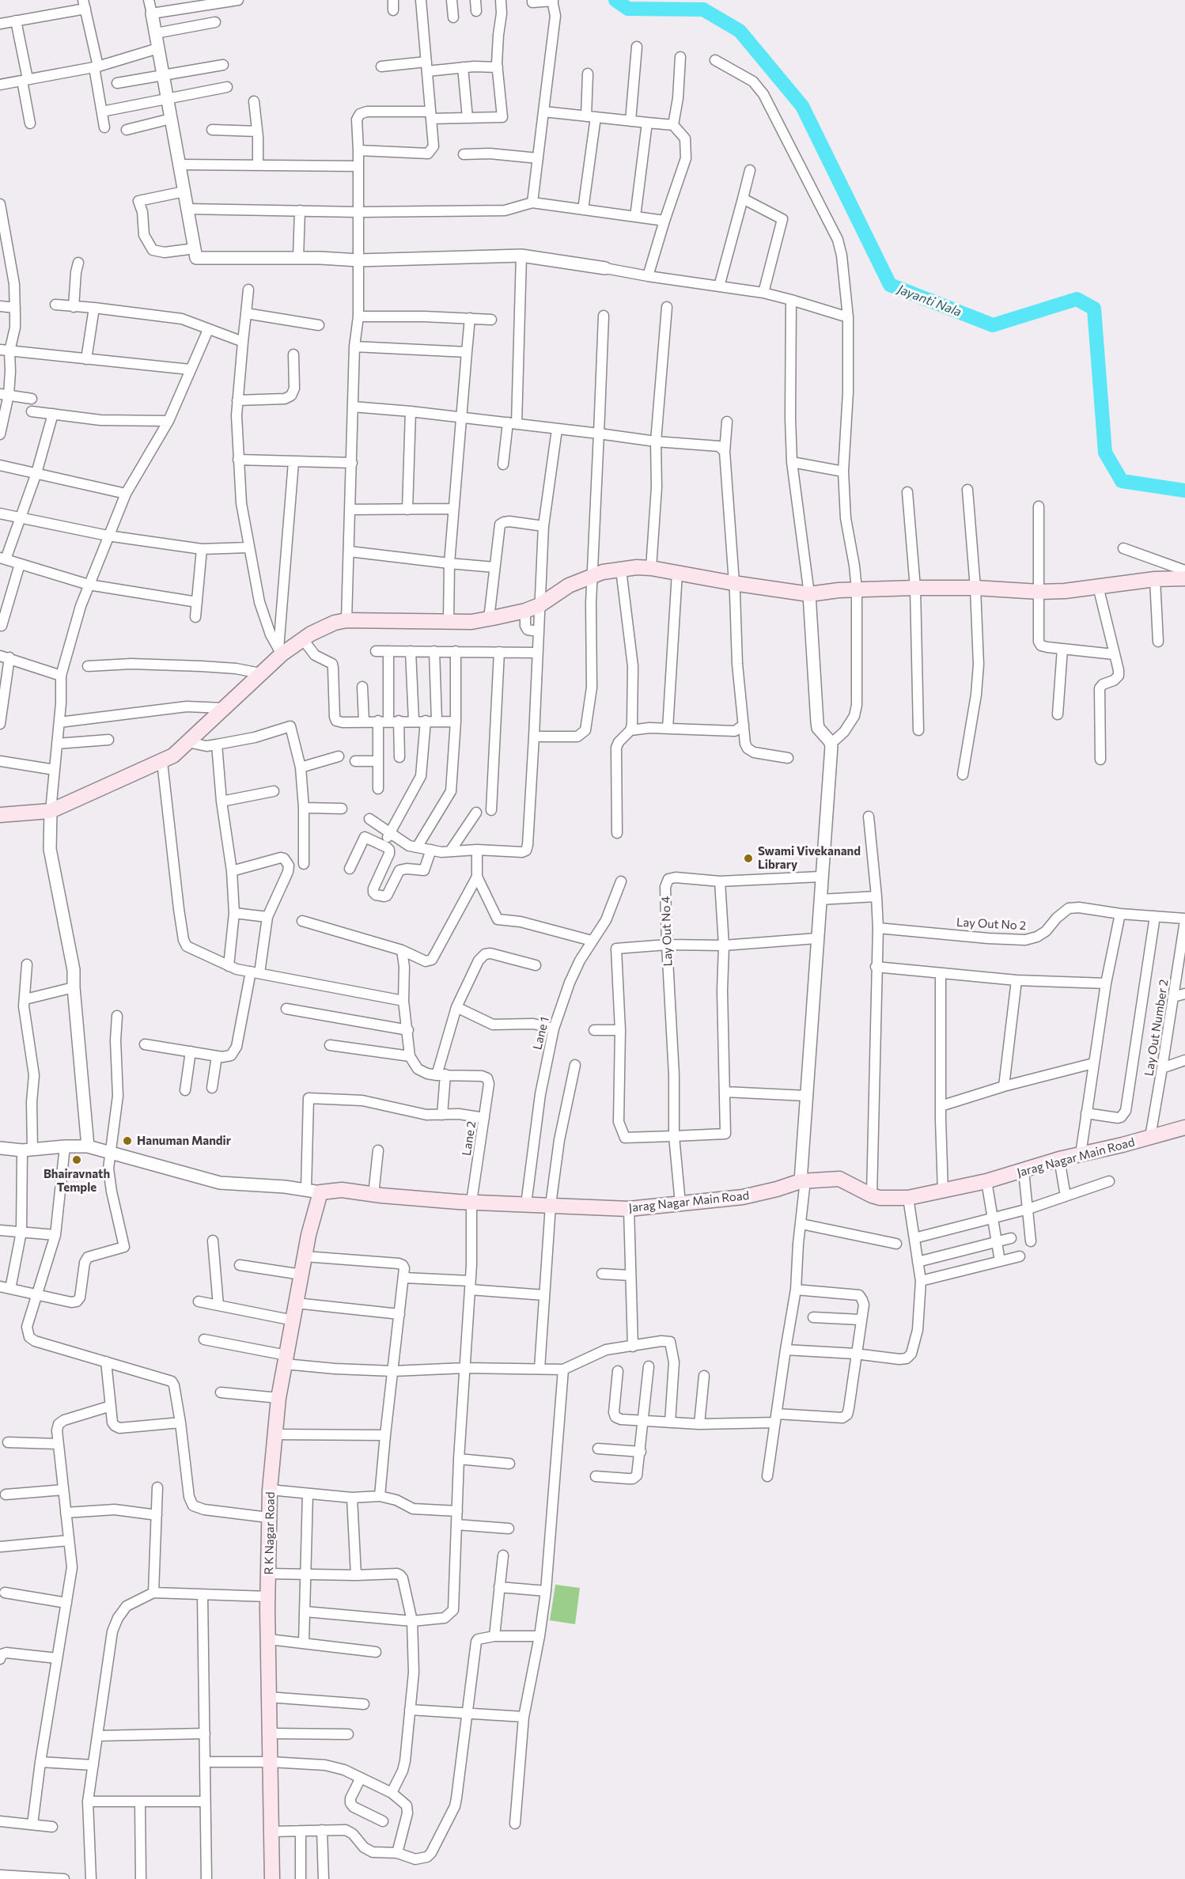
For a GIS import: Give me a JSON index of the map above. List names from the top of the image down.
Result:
{
  "streets": {
    "main road": ["Jarag Nagar Main Road", "R K Nagar Road"],
    "street": [
      "Lay Out No 2",
      "Lay Out No 4",
      "Lay Out Number 2",
      "Lane 1",
      "Lane 2"
    ]
  },
  "crossings": [
    ["Lay Out No 4", "Jarag Nagar Main Road"],
    ["Lay Out Number 2", "Jarag Nagar Main Road"],
    ["Lane 1", "Jarag Nagar Main Road"],
    ["Lane 2", "Jarag Nagar Main Road"],
    ["Jarag Nagar Main Road", "R K Nagar Road"]
  ],
  "water": ["Jayanti Nala"],
  "places": ["Swami Vivekanand Library", "Hanuman Mandir", "Bhairavnath Temple"]
}
